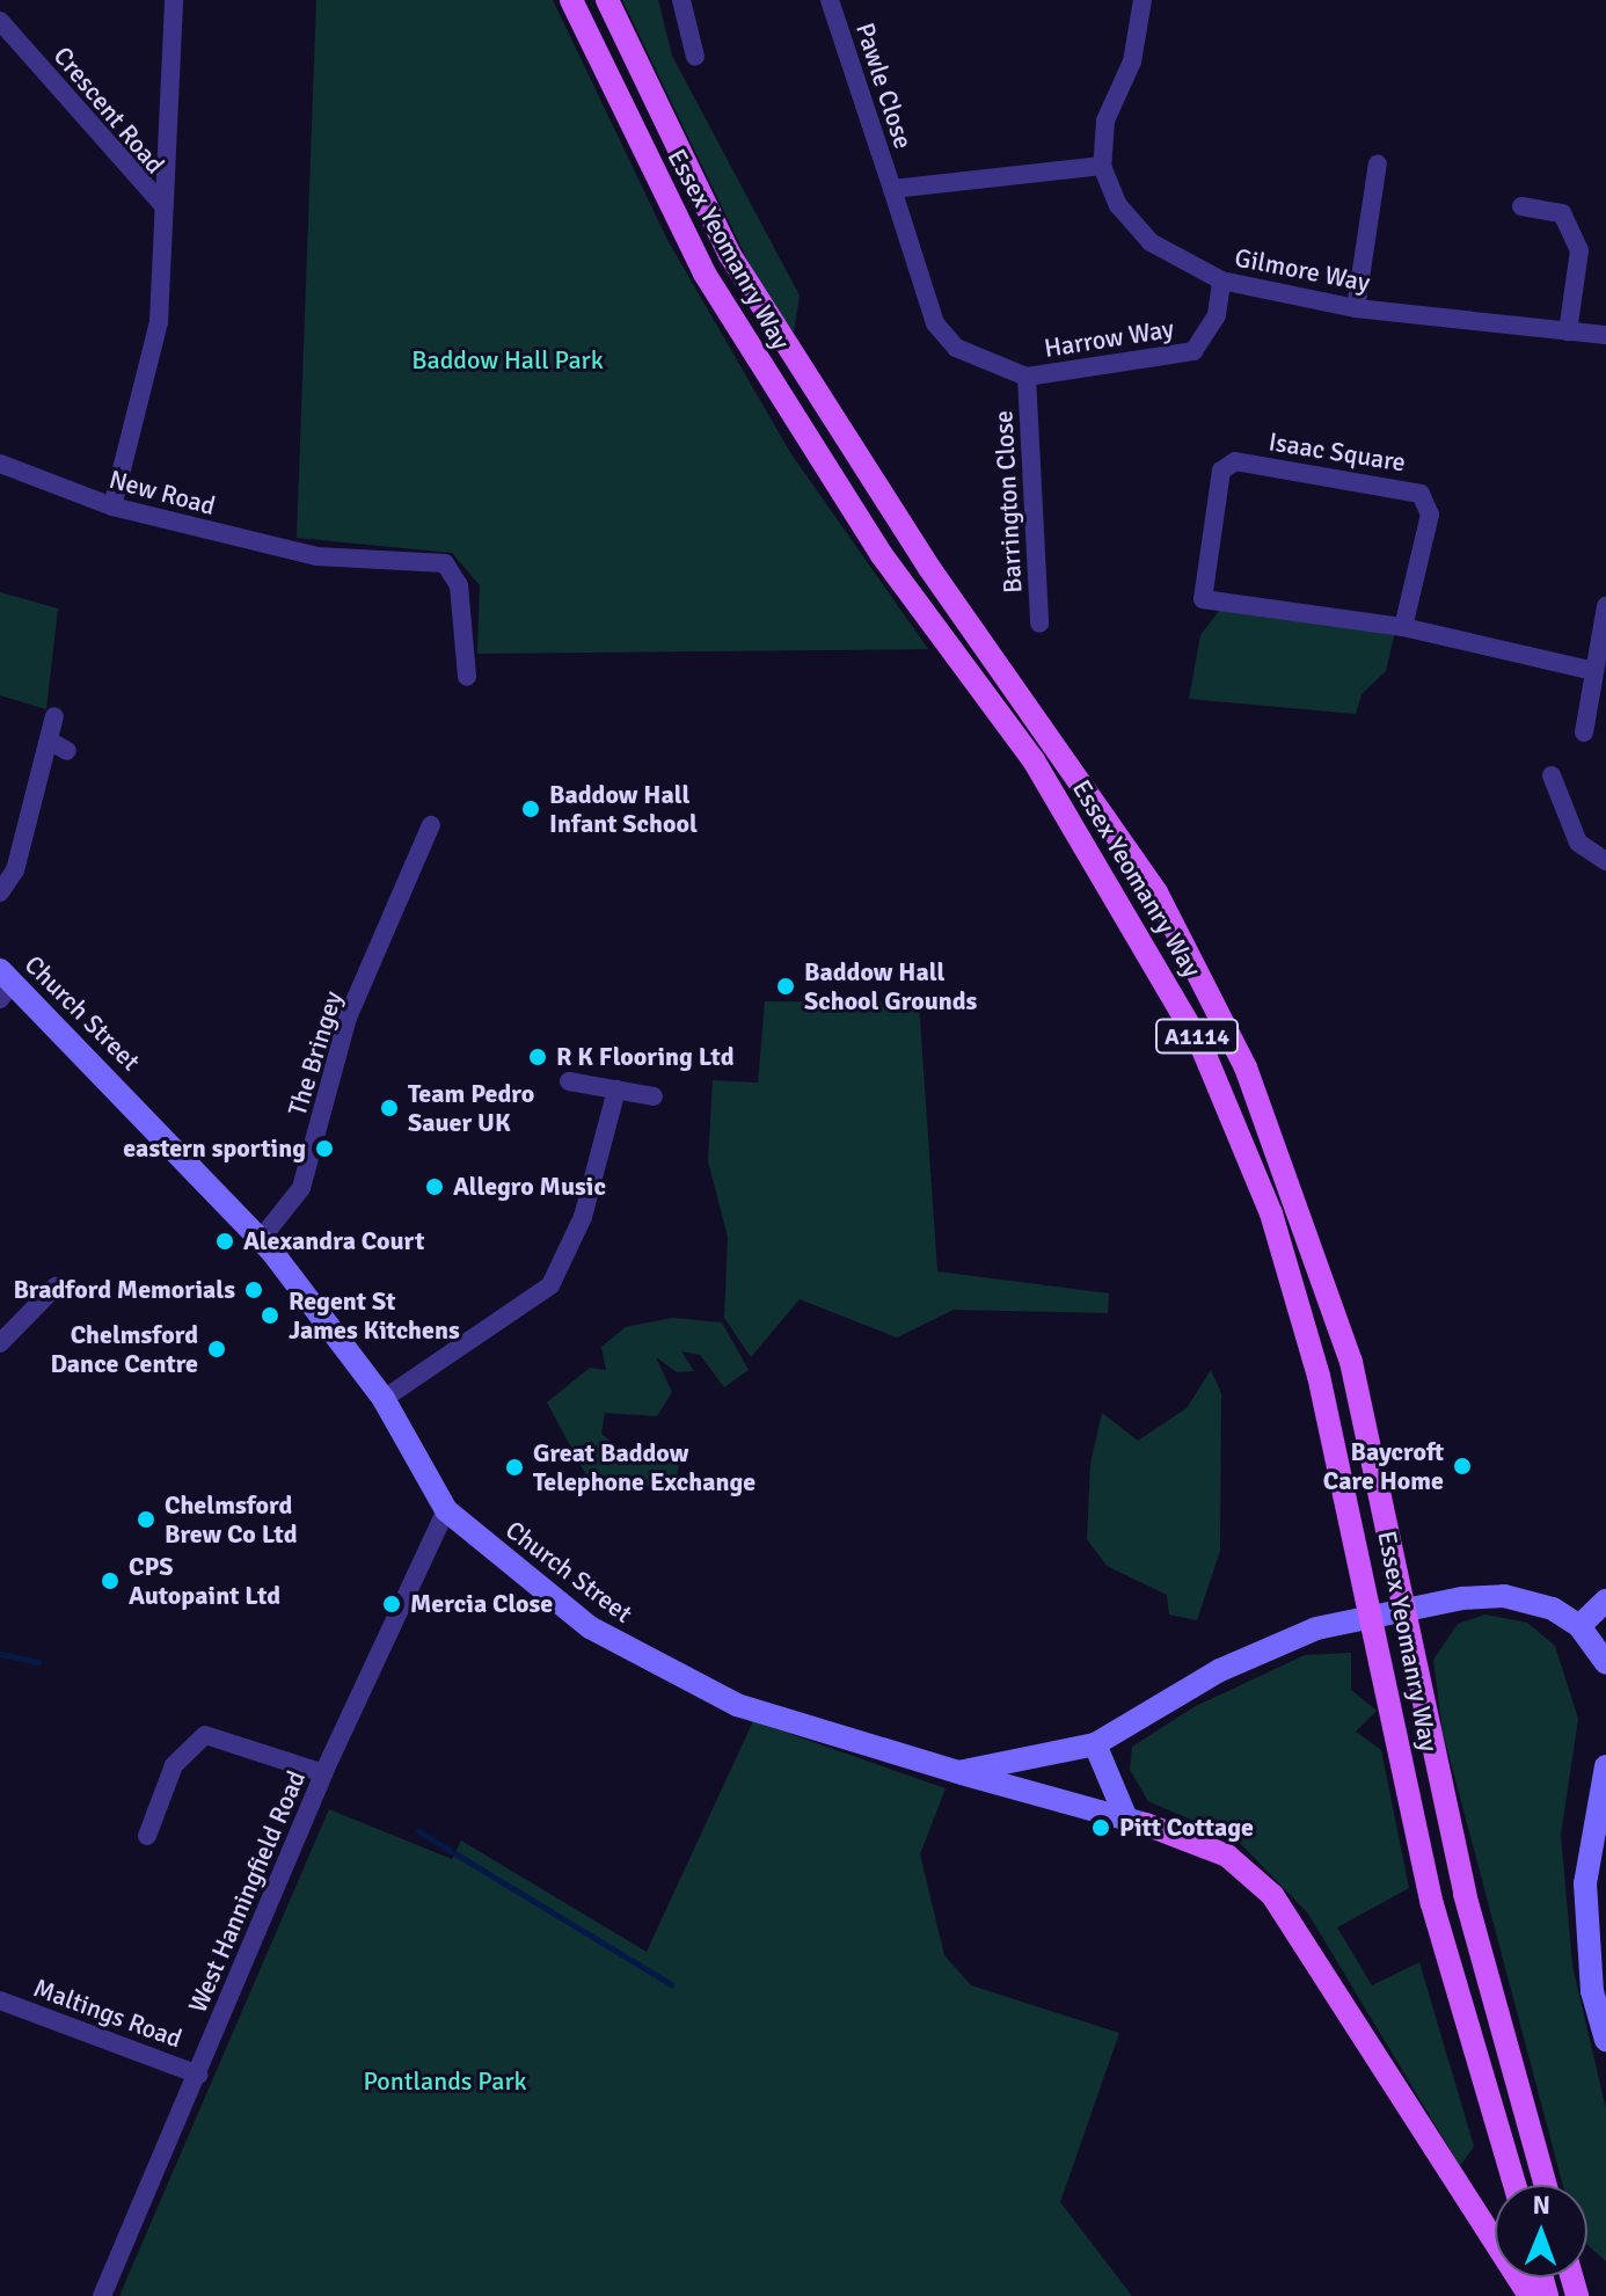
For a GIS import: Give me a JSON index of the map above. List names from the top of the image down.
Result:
{
  "streets": {
    "main road": ["Essex Yeomanry Way", "A1114"],
    "street": [
      "Pawle Close",
      "Crescent Road",
      "Gilmore Way",
      "Harrow Way",
      "Isaac Square",
      "New Road",
      "Barrington Close",
      "Church Street",
      "The Bringey",
      "West Hanningfield Road",
      "Maltings Road"
    ]
  },
  "crossings": [
    ["Pawle Close", "Harrow Way"],
    ["Crescent Road", "New Road"],
    ["Gilmore Way", "Harrow Way"],
    ["Harrow Way", "Barrington Close"],
    ["Church Street", "The Bringey"],
    ["Church Street", "West Hanningfield Road"],
    ["West Hanningfield Road", "Maltings Road"]
  ],
  "parks": ["Baddow Hall Park", "Pontlands Park"],
  "places": [
    "Baddow Hall Infant School",
    "Baddow Hall School Grounds",
    "R K Flooring Ltd",
    "Team Pedro Sauer UK",
    "eastern sporting",
    "Allegro Music",
    "Alexandra Court",
    "Bradford Memorials",
    "Regent St James Kitchens",
    "Chelmsford Dance Centre",
    "Baycroft Care Home",
    "Great Baddow Telephone Exchange",
    "Chelmsford Brew Co Ltd",
    "CPS Autopaint Ltd",
    "Mercia Close",
    "Pitt Cottage"
  ],
  "north": "top"
}
